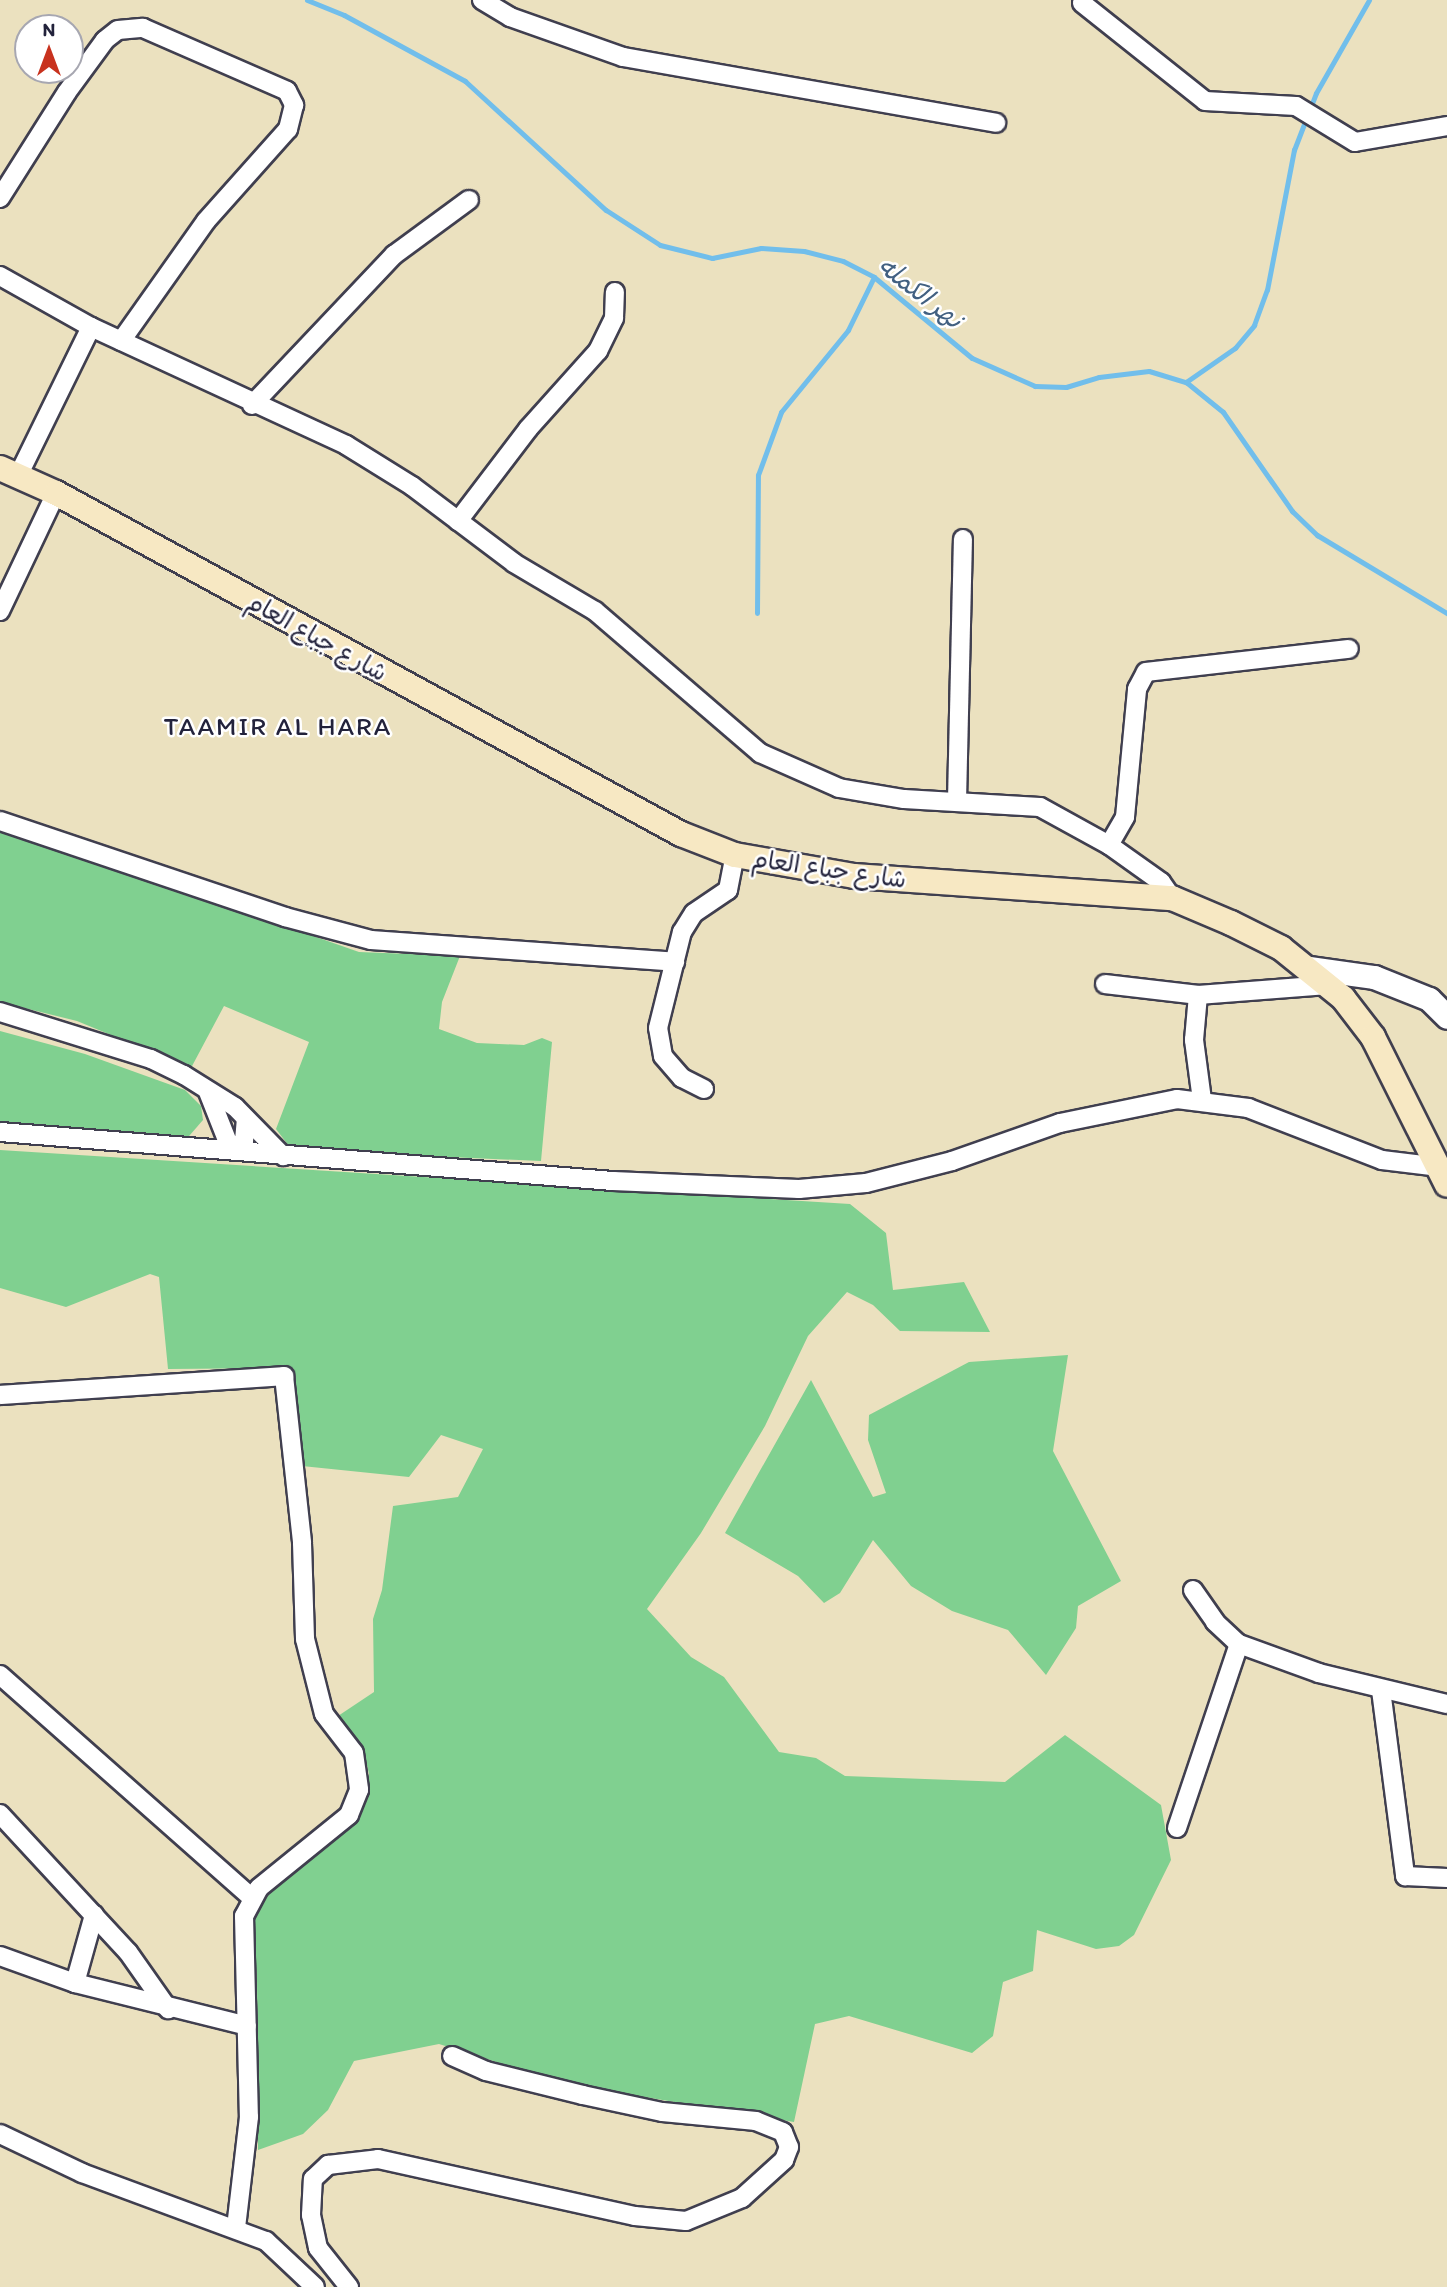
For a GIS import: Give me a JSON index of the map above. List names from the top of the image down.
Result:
{
  "streets": {
    "main road": ["شارع جباع العام"]
  },
  "districts": ["TAAMIR AL HARA"],
  "water": ["نهر الكمله"],
  "north": "top"
}
